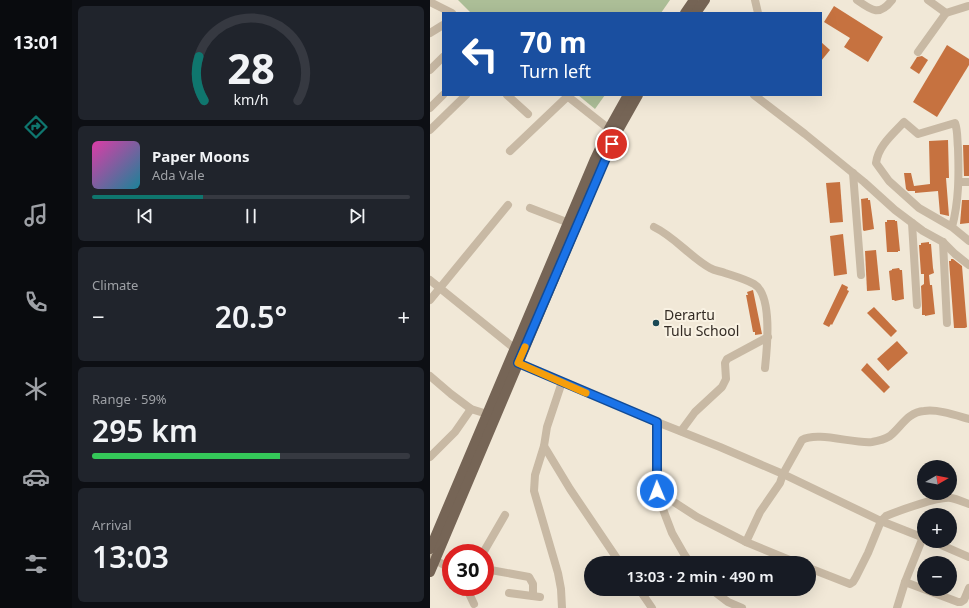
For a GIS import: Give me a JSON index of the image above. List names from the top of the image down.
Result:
{
  "places": ["Derartu Tulu School"],
  "north": "right",
  "page": {
    "tabs": "13:01",
    "turn": ["70 m", "Turn left"],
    "song": ["Paper Moons", "Ada Vale"],
    "tile": [
      "Climate",
      ["Range · 59%", "295 km"],
      ["Arrival", "13:03"]
    ],
    "heat": ["−", "20.5°", "+"],
    "map_buttons": ["+", "−"],
    "limit": "30",
    "trip": "13:03 · 2 min · 490 m",
    "gauge": ["28", "km/h"]
  }
}
